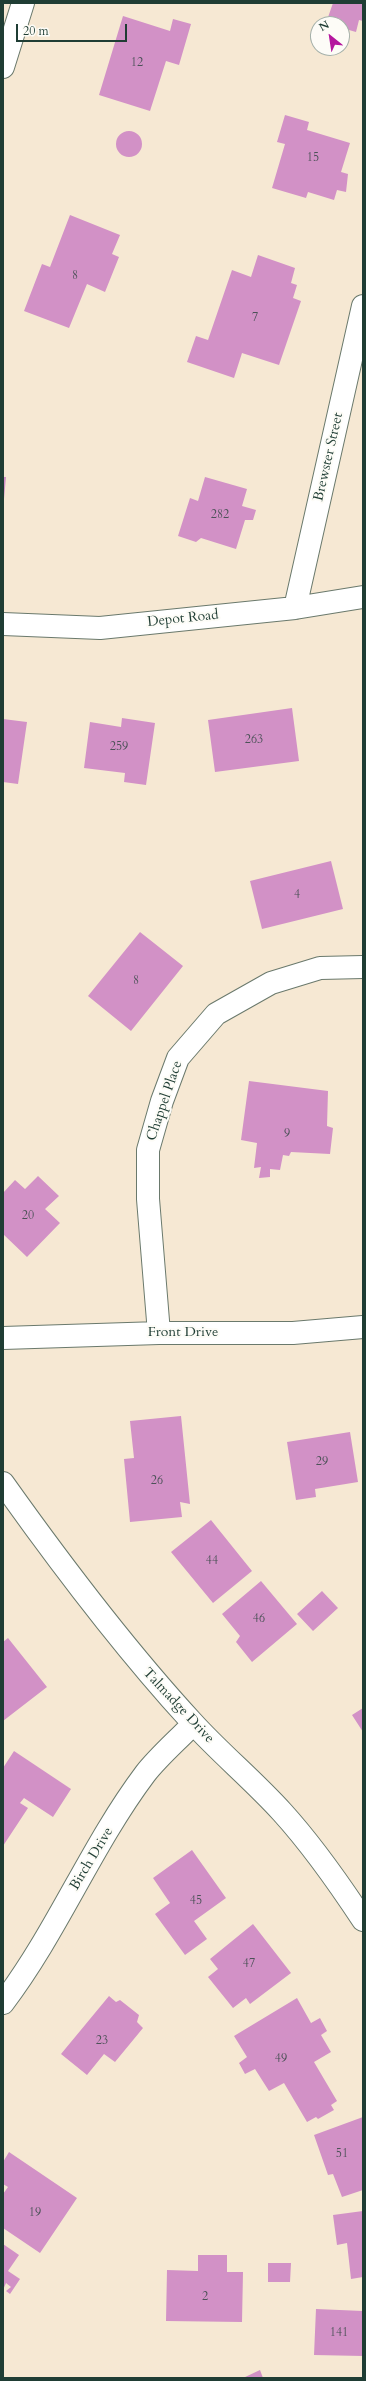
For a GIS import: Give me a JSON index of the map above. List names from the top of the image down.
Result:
{
  "streets": {
    "street": [
      "Brewster Street",
      "Depot Road",
      "Chappel Place",
      "Front Drive",
      "Talmadge Drive",
      "Birch Drive"
    ]
  },
  "crossings": [
    ["Brewster Street", "Depot Road"],
    ["Chappel Place", "Front Drive"],
    ["Talmadge Drive", "Birch Drive"]
  ],
  "house_numbers": [
    "12",
    "15",
    "8",
    "7",
    "282",
    "263",
    "259",
    "4",
    "8",
    "9",
    "20",
    "29",
    "26",
    "44",
    "46",
    "45",
    "47",
    "23",
    "49",
    "51",
    "19",
    "2",
    "141"
  ],
  "scale_bar": "20 m",
  "north": "top left"
}
